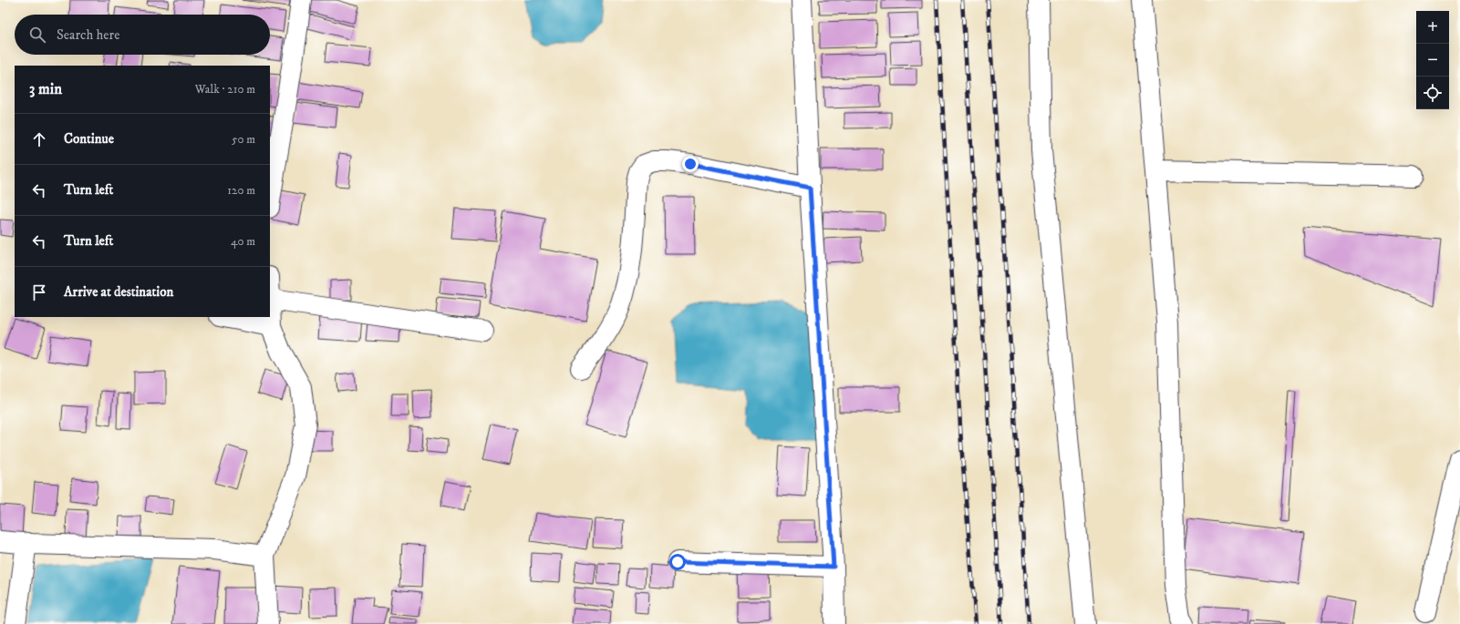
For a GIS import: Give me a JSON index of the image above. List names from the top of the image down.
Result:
{
  "page": {
    "map_buttons": ["+", "−"],
    "search": "Search here",
    "heading": ["3 min", "Walk · 210 m"],
    "list": [
      ["Continue", "50 m"],
      ["Turn left", "120 m"],
      ["Turn left", "40 m"],
      "Arrive at destination"
    ]
  }
}
